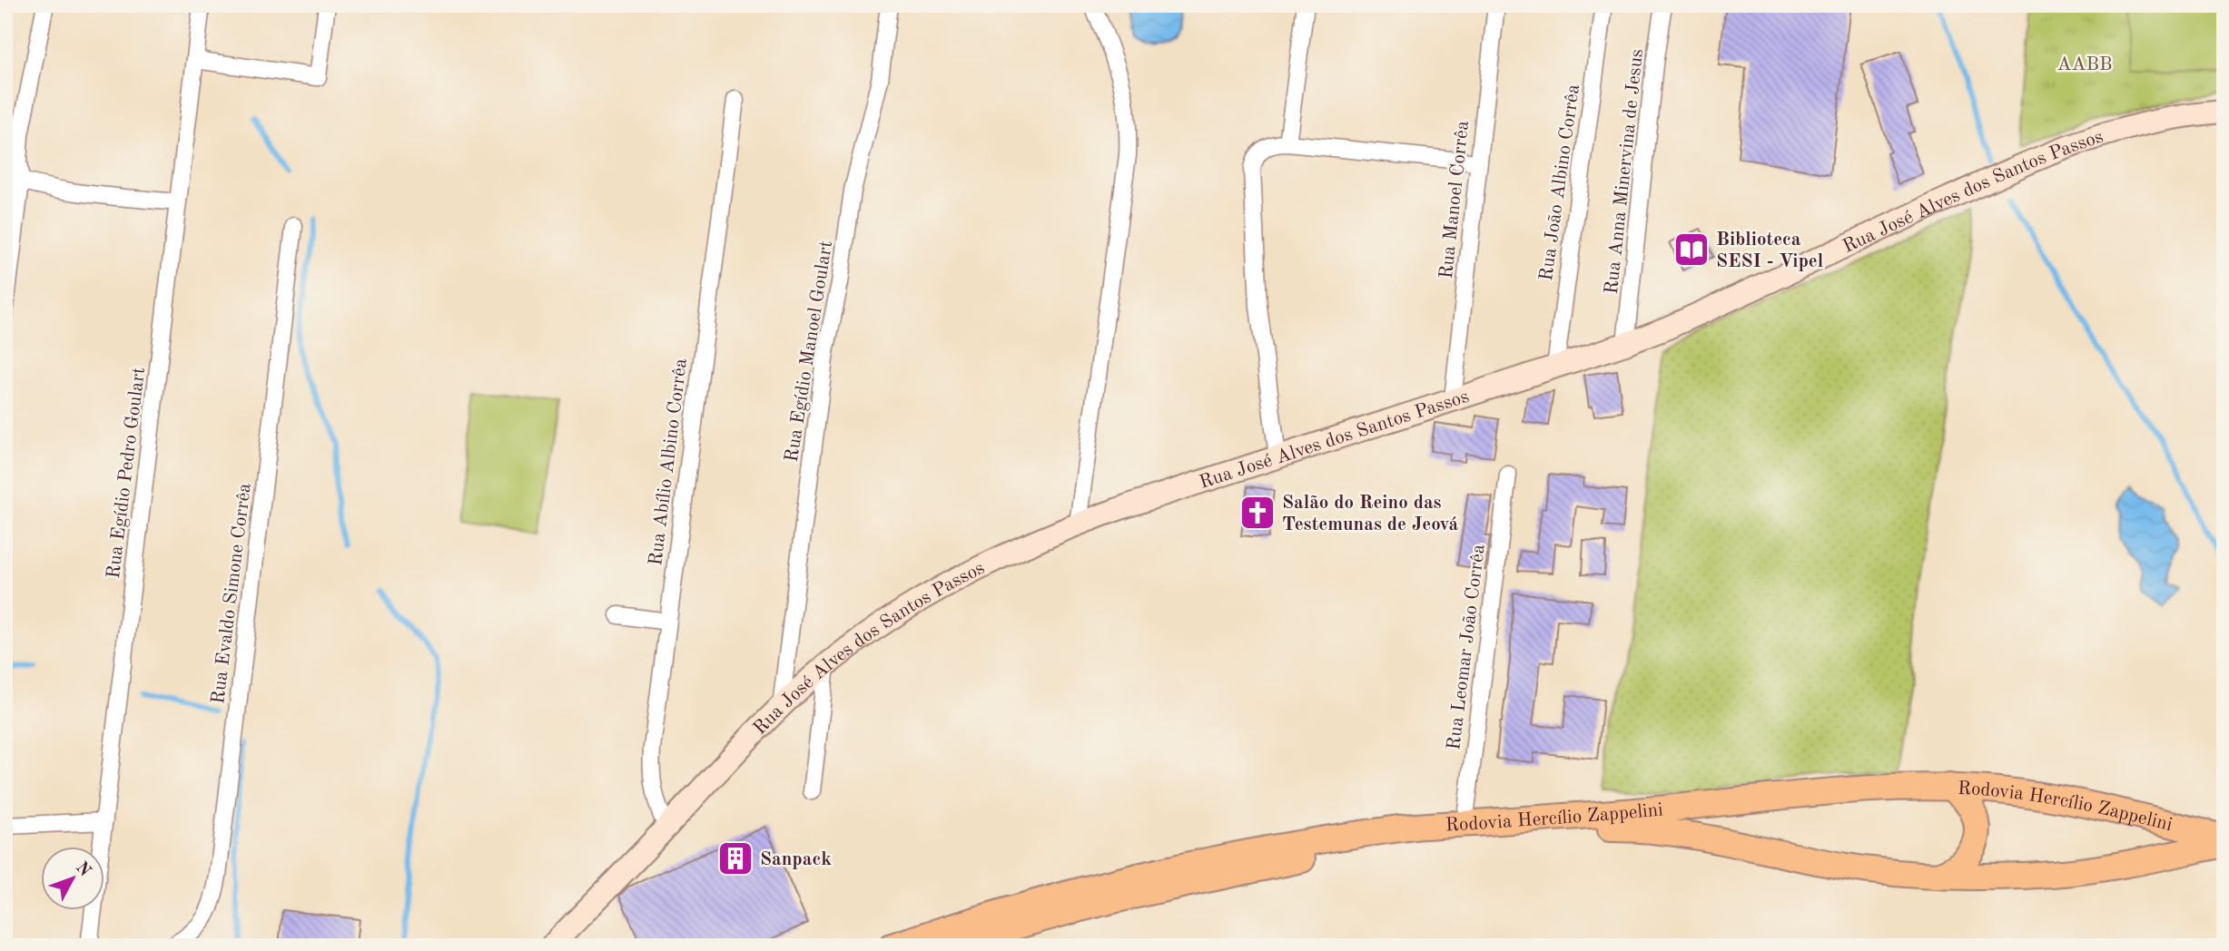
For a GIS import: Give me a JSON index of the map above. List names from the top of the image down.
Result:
{
  "streets": {
    "main road": ["Rodovia Hercílio Zappelini"],
    "street": [
      "Rua Anna Minervina de Jesus",
      "Rua João Albino Corrêa",
      "Rua José Alves dos Santos Passos",
      "Rua Manoel Corrêa",
      "Rua Egídio Manoel Goulart",
      "Rua Abílio Albino Corrêa",
      "Rua Egídio Pedro Goulart",
      "Rua Evaldo Simone Corrêa",
      "Rua Leomar João Corrêa"
    ]
  },
  "crossings": [
    ["Rua Anna Minervina de Jesus", "Rua José Alves dos Santos Passos"],
    ["Rua João Albino Corrêa", "Rua José Alves dos Santos Passos"],
    ["Rua José Alves dos Santos Passos", "Rua Manoel Corrêa"],
    ["Rua José Alves dos Santos Passos", "Rua Egídio Manoel Goulart"],
    ["Rua José Alves dos Santos Passos", "Rua Abílio Albino Corrêa"],
    ["Rua Leomar João Corrêa", "Rodovia Hercílio Zappelini"]
  ],
  "parks": ["AABB"],
  "places": {
    "library": ["Biblioteca SESI - Vipel"],
    "church": ["Salão do Reino das Testemunas de Jeová"],
    "building": ["Sanpack"]
  },
  "north": "top right"
}
